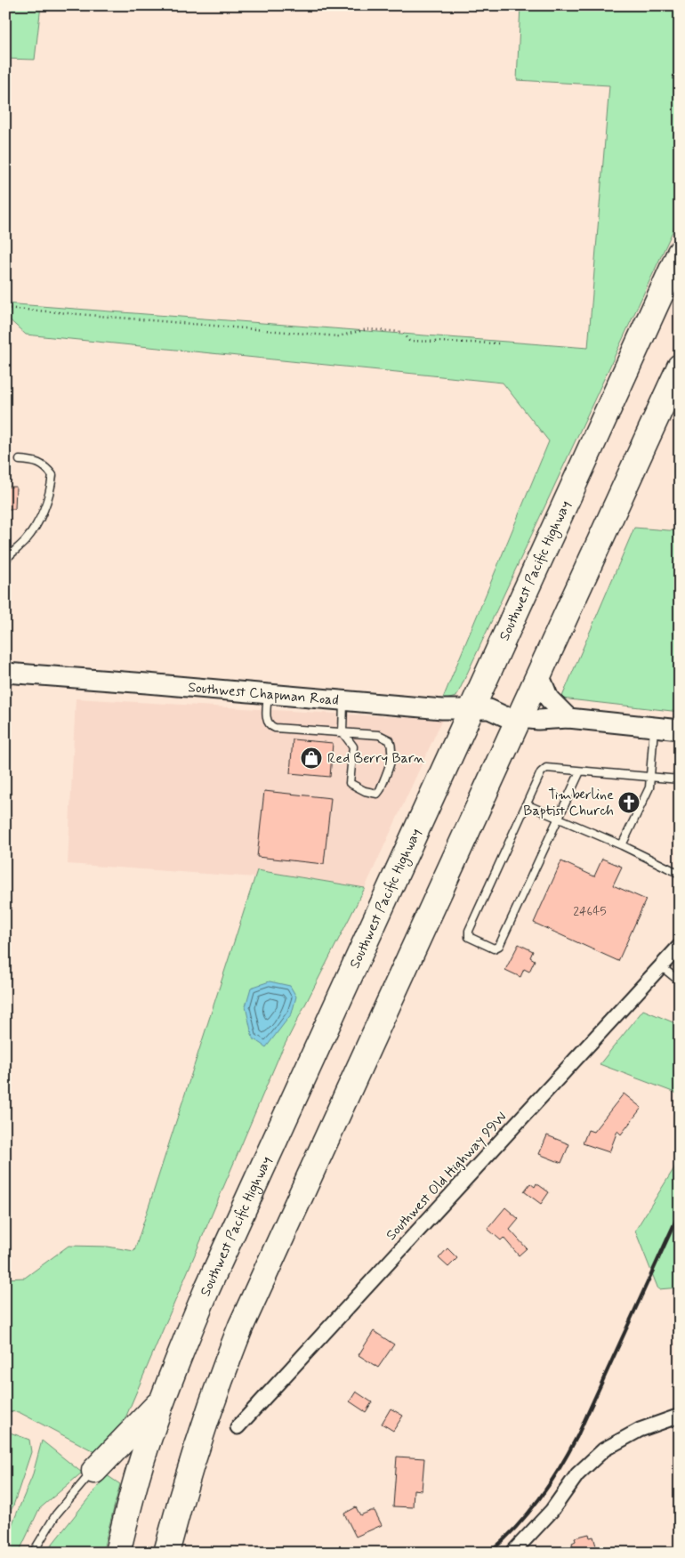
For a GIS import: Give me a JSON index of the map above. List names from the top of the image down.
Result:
{
  "streets": {
    "highway": ["Southwest Pacific Highway"],
    "street": ["Southwest Chapman Road", "Southwest Old Highway 99W"]
  },
  "crossings": [
    ["Southwest Pacific Highway", "Southwest Chapman Road"]
  ],
  "places": {
    "shop": ["Red Berry Barn"],
    "church": ["Timberline Baptist Church"]
  },
  "house_numbers": ["24645"]
}
